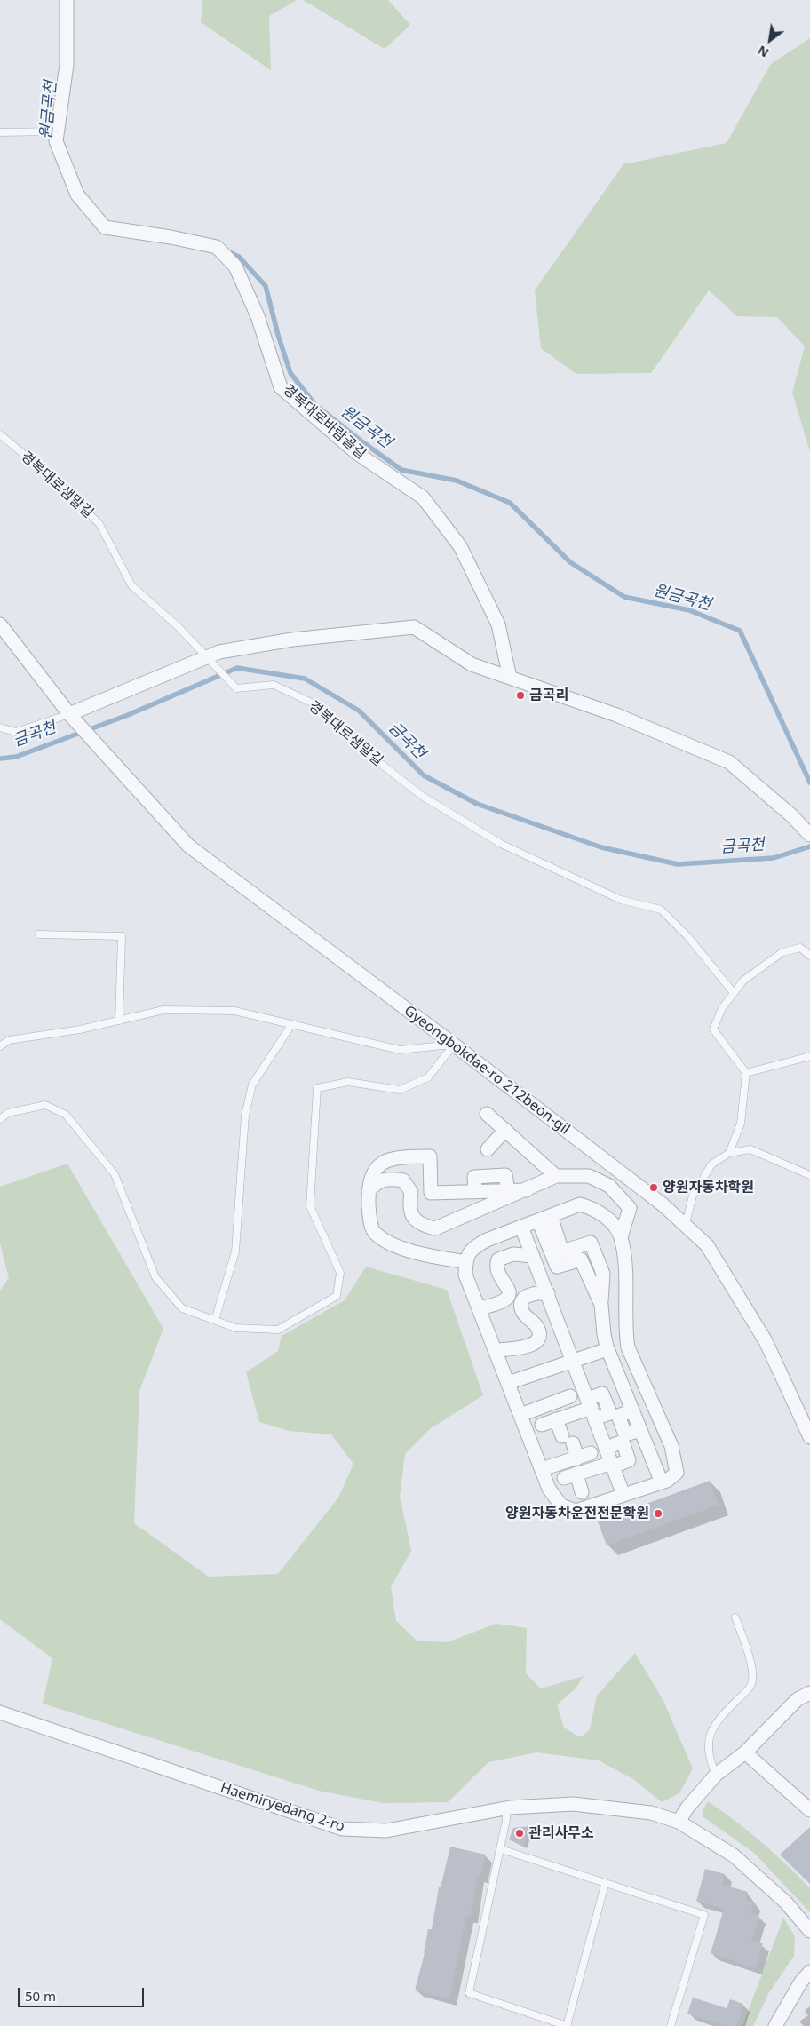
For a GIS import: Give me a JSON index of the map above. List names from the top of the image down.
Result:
{
  "streets": {
    "street": ["경복대로바람골길", "Gyeongbokdae-ro 212beon-gil", "Haemiryedang 2-ro"],
    "lane": ["경복대로샘말길"]
  },
  "water": ["원금곡천", "금곡천"],
  "places": [
    "금곡리",
    "양원자동차학원",
    "양원자동차운전전문학원",
    "관리사무소"
  ],
  "scale_bar": "50 m",
  "north": "bottom left"
}
